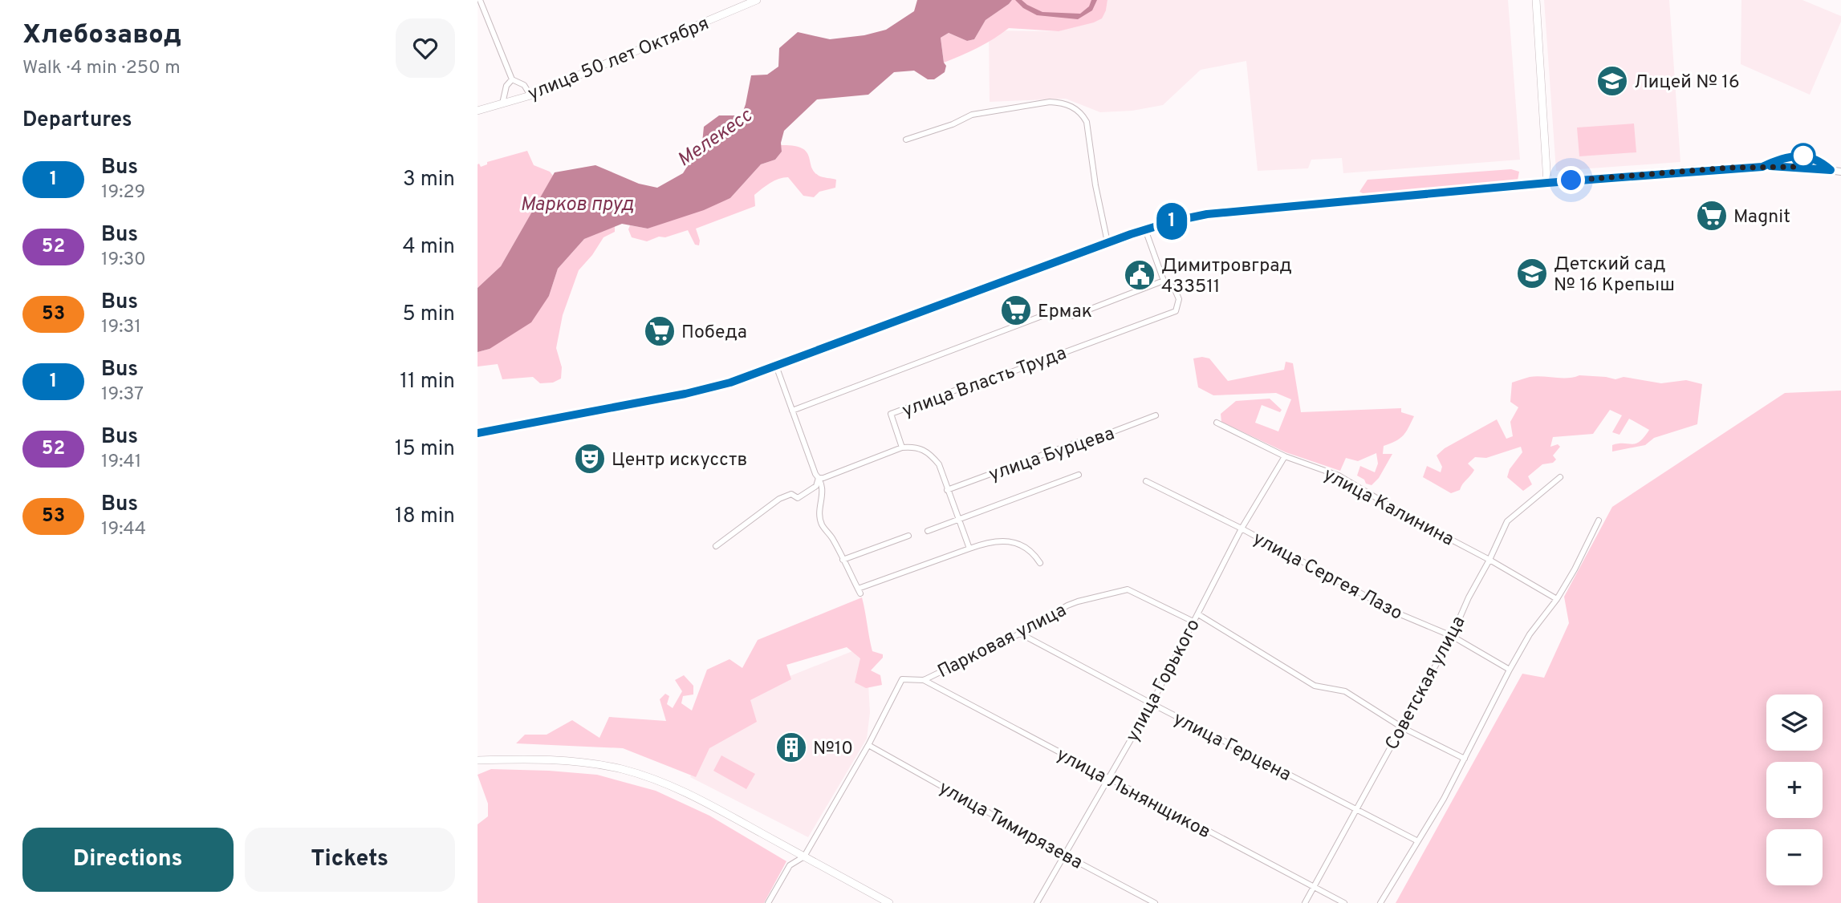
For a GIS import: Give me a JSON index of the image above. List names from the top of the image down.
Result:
{
  "streets": {
    "main road": ["улица 50 лет Октября"],
    "street": [
      "улица Власть Труда",
      "улица Бурцева",
      "улица Калинина",
      "улица Сергея Лазо",
      "Парковая улица",
      "улица Горького",
      "Советская улица",
      "улица Герцена",
      "улица Льнянщиков",
      "улица Тимирязева"
    ]
  },
  "crossings": [
    ["улица Калинина", "улица Горького"],
    ["улица Калинина", "Советская улица"],
    ["улица Сергея Лазо", "улица Горького"],
    ["улица Сергея Лазо", "Советская улица"],
    ["Парковая улица", "улица Горького"],
    ["Парковая улица", "улица Герцена"],
    ["Парковая улица", "улица Льнянщиков"],
    ["Парковая улица", "улица Тимирязева"],
    ["улица Горького", "улица Герцена"],
    ["улица Горького", "улица Льнянщиков"],
    ["улица Горького", "улица Тимирязева"],
    ["Советская улица", "улица Герцена"],
    ["Советская улица", "улица Льнянщиков"]
  ],
  "water": ["Мелекесс", "Марков пруд"],
  "places": {
    "school or university": ["Лицей № 16", "Детский сад № 16 Крепыш"],
    "supermarket": ["Magnit", "Ермак", "Победа"],
    "public building": ["Димитровград 433511"],
    "theatre": ["Центр искусств"],
    "building": ["№10"]
  },
  "lines": ["bus line 1"],
  "page": {
    "heading": [
      ["Хлебозавод", "Walk · 4 min · 250 m"],
      "Departures"
    ],
    "on_map": "1",
    "list": [
      {
        "mark": "1",
        "name": "Bus",
        "note": "19:29",
        "value": "3 min"
      },
      {
        "mark": "52",
        "name": "Bus",
        "note": "19:30",
        "value": "4 min"
      },
      {
        "mark": "53",
        "name": "Bus",
        "note": "19:31",
        "value": "5 min"
      },
      {
        "mark": "1",
        "name": "Bus",
        "note": "19:37",
        "value": "11 min"
      },
      {
        "mark": "52",
        "name": "Bus",
        "note": "19:41",
        "value": "15 min"
      },
      {
        "mark": "53",
        "name": "Bus",
        "note": "19:44",
        "value": "18 min"
      }
    ],
    "map_buttons": ["+", "−"],
    "buttons": ["Directions", "Tickets"]
  }
}
